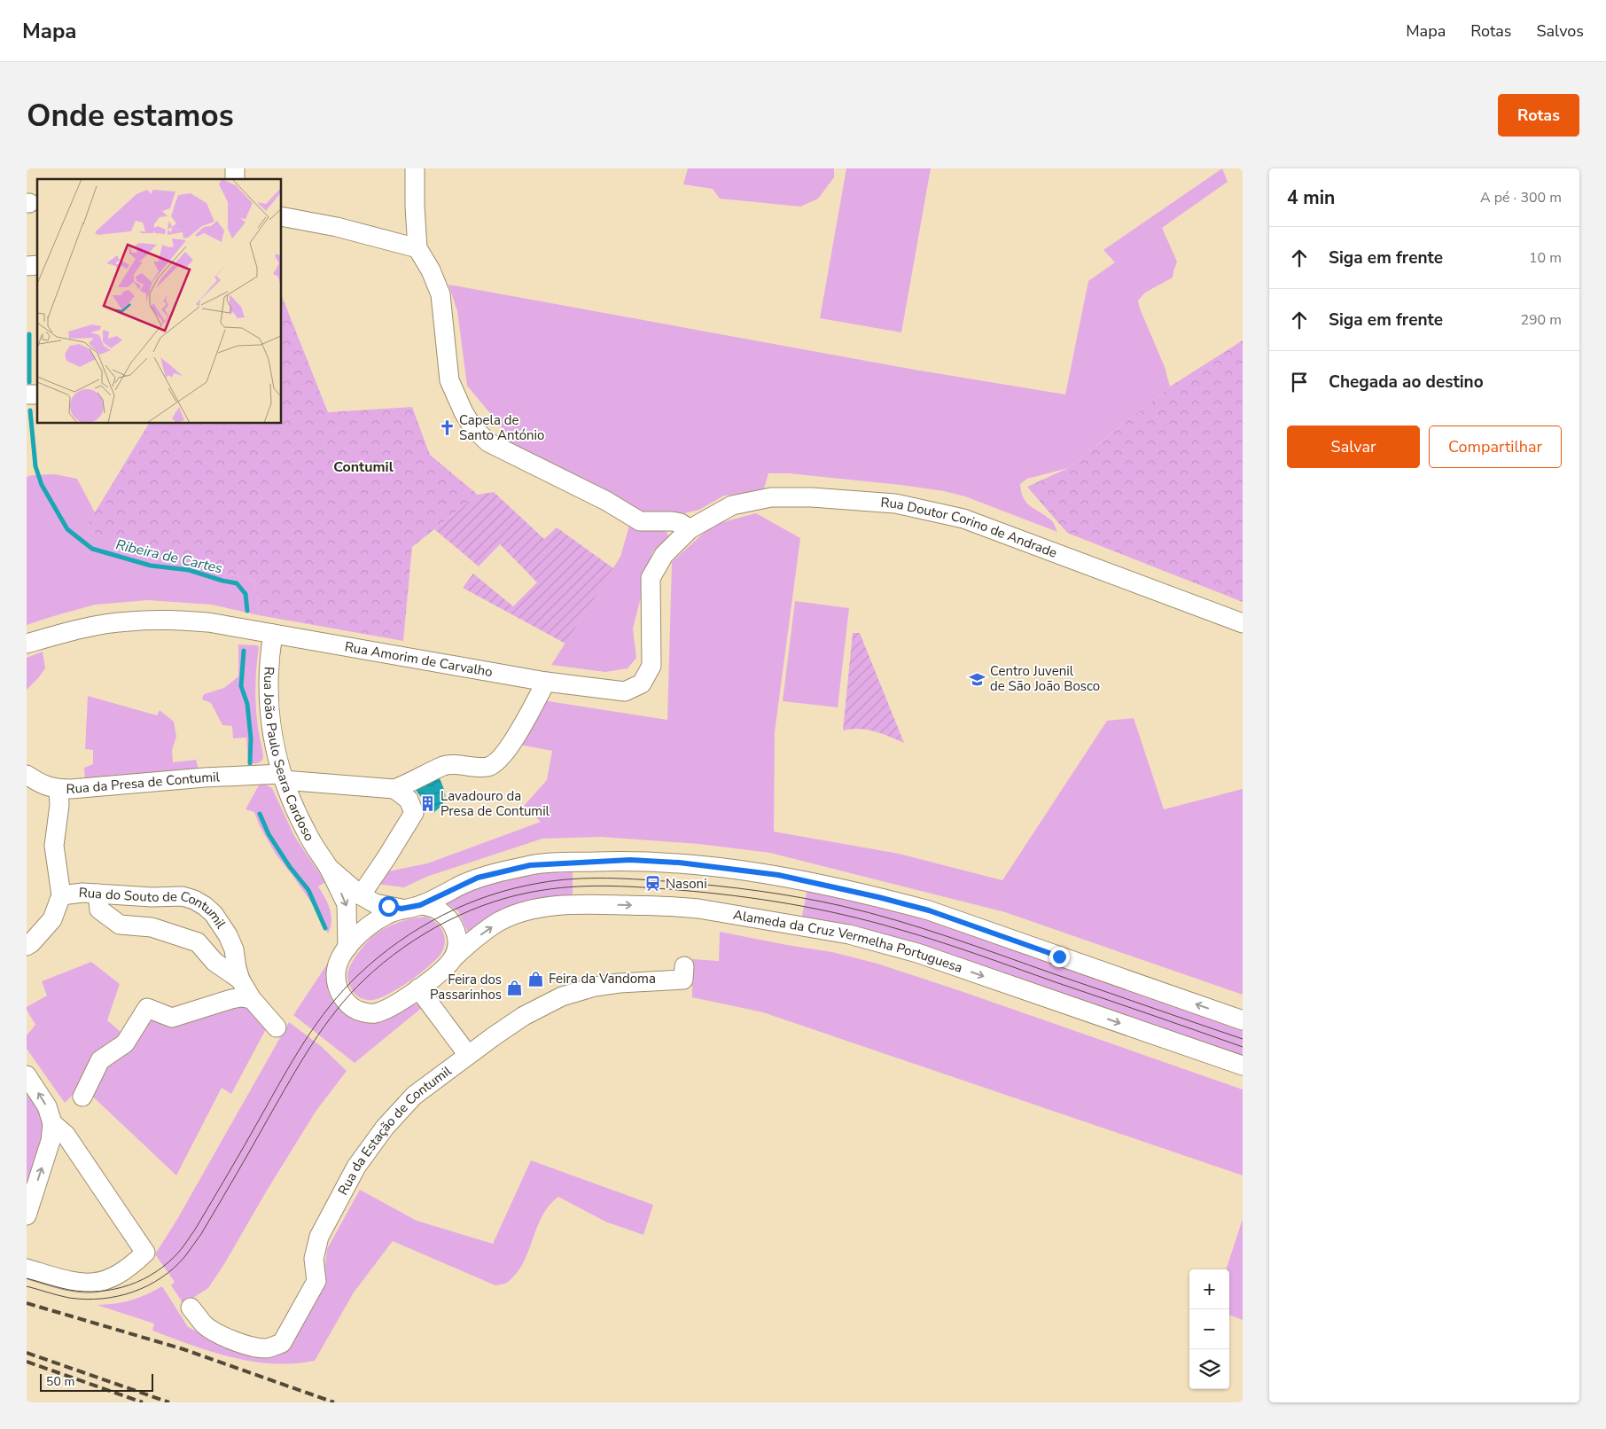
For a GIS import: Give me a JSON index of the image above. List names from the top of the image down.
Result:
{
  "streets": {
    "street": [
      "Rua Doutor Corino de Andrade",
      "Rua Amorim de Carvalho",
      "Rua João Paulo Seara Cardoso",
      "Rua da Presa de Contumil",
      "Rua do Souto de Contumil",
      "Alameda da Cruz Vermelha Portuguesa",
      "Rua da Estação de Contumil"
    ]
  },
  "crossings": [
    ["Rua Doutor Corino de Andrade", "Rua Amorim de Carvalho"],
    ["Rua Amorim de Carvalho", "Rua João Paulo Seara Cardoso"],
    ["Rua Amorim de Carvalho", "Rua da Presa de Contumil"],
    ["Rua João Paulo Seara Cardoso", "Rua da Presa de Contumil"],
    ["Rua João Paulo Seara Cardoso", "Alameda da Cruz Vermelha Portuguesa"],
    ["Rua da Presa de Contumil", "Rua do Souto de Contumil"]
  ],
  "districts": ["Contumil"],
  "water": ["Ribeira de Cartes"],
  "places": {
    "church": ["Capela de Santo António"],
    "school or university": ["Centro Juvenil de São João Bosco"],
    "building": ["Lavadouro da Presa de Contumil"],
    "station": ["Nasoni"],
    "shop": ["Feira da Vandoma", "Feira dos Passarinhos"]
  },
  "scale_bar": "50 m",
  "page": {
    "header": "Mapa",
    "nav": ["Mapa", "Rotas", "Salvos"],
    "buttons": [
      "Rotas",
      ["Salvar", "Compartilhar"]
    ],
    "title": "Onde estamos",
    "heading": ["4 min", "A pé · 300 m"],
    "list": [
      ["Siga em frente", "10 m"],
      ["Siga em frente", "290 m"],
      "Chegada ao destino"
    ],
    "map_buttons": ["+", "−"],
    "scale": "50 m"
  }
}
